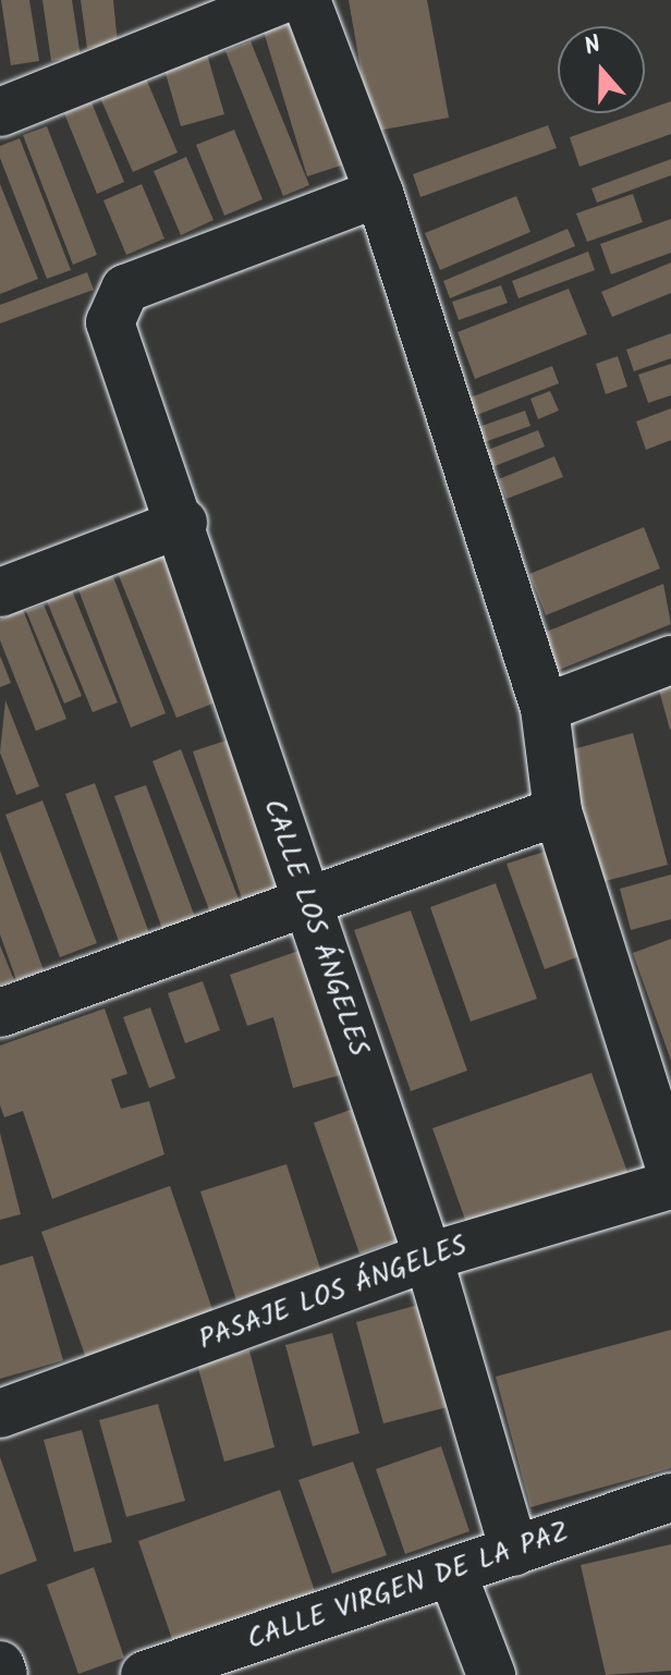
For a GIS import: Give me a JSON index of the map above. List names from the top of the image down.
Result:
{
  "streets": {
    "street": ["CALLE LOS ÁNGELES", "PASAJE LOS ÁNGELES", "CALLE VIRGEN DE LA PAZ"]
  },
  "crossings": [
    ["CALLE LOS ÁNGELES", "PASAJE LOS ÁNGELES"],
    ["CALLE LOS ÁNGELES", "CALLE VIRGEN DE LA PAZ"]
  ],
  "north": "top"
}
